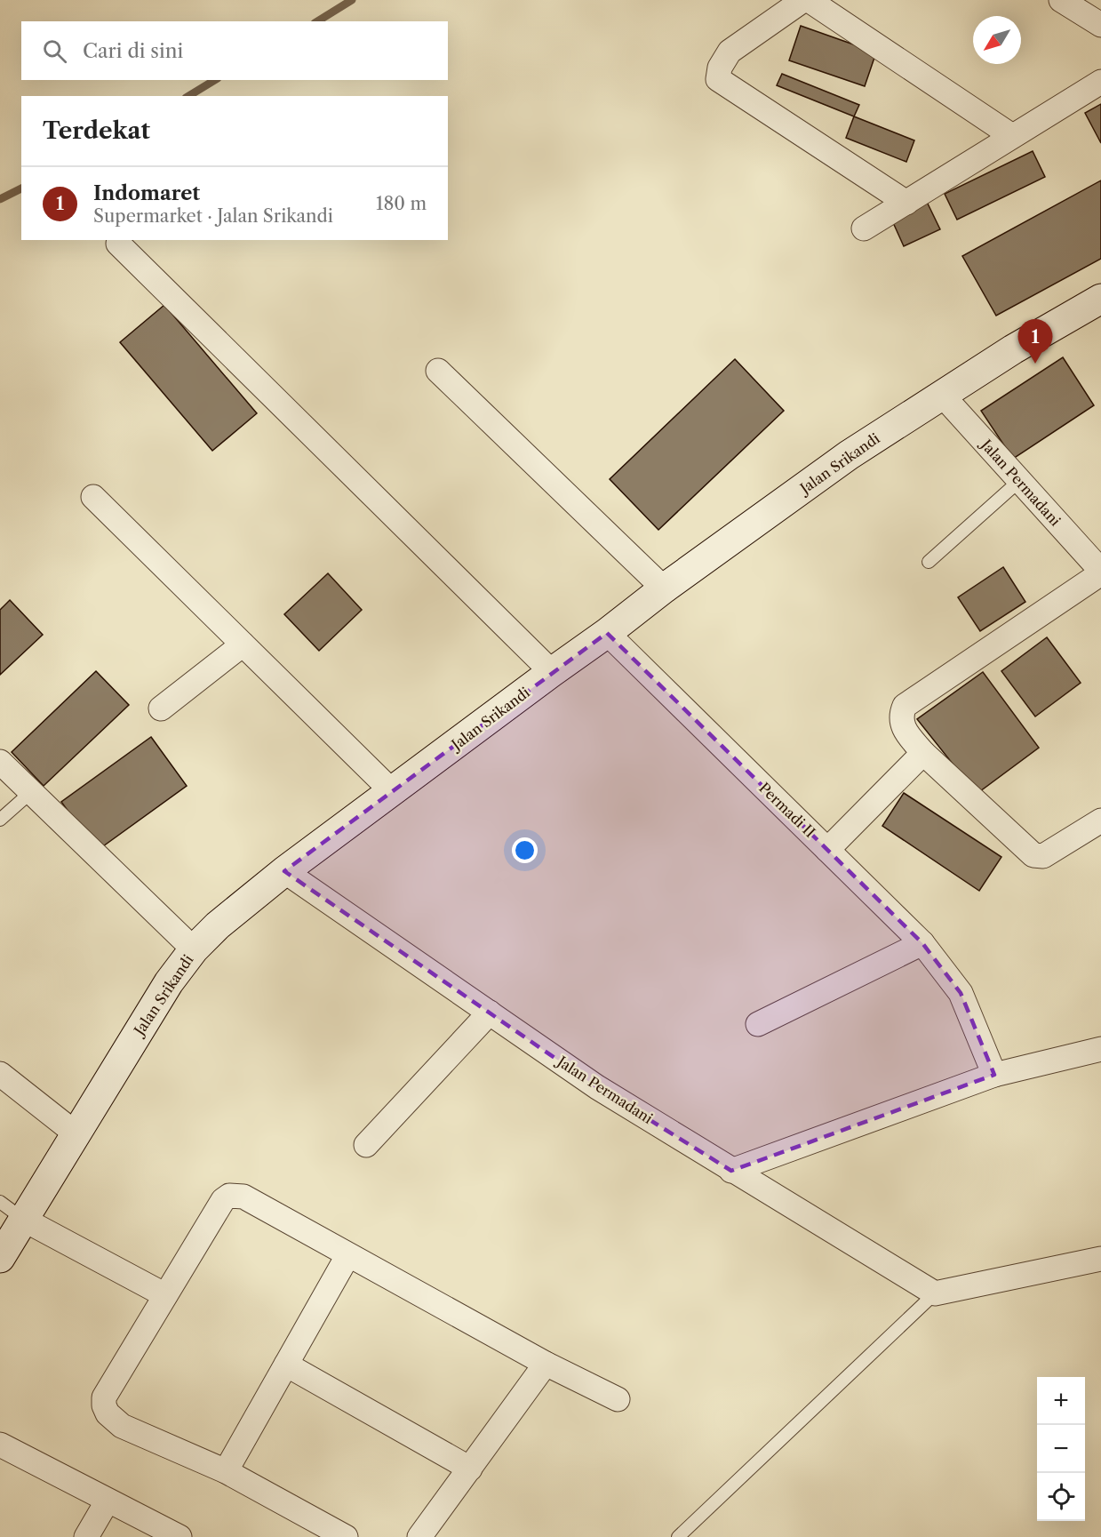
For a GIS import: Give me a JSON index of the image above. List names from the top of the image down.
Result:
{
  "streets": {
    "main road": ["Jalan Srikandi"],
    "street": ["Jalan Permadani", "Permadi II"]
  },
  "crossings": [
    ["Jalan Srikandi", "Jalan Permadani"],
    ["Jalan Srikandi", "Permadi II"]
  ],
  "north": "bottom left",
  "page": {
    "search": "Cari di sini",
    "heading": "Terdekat",
    "list": [
      {
        "mark": "1",
        "name": "Indomaret",
        "note": "Supermarket · Jalan Srikandi",
        "value": "180 m"
      }
    ],
    "pins": "1",
    "map_buttons": ["+", "−"]
  }
}
